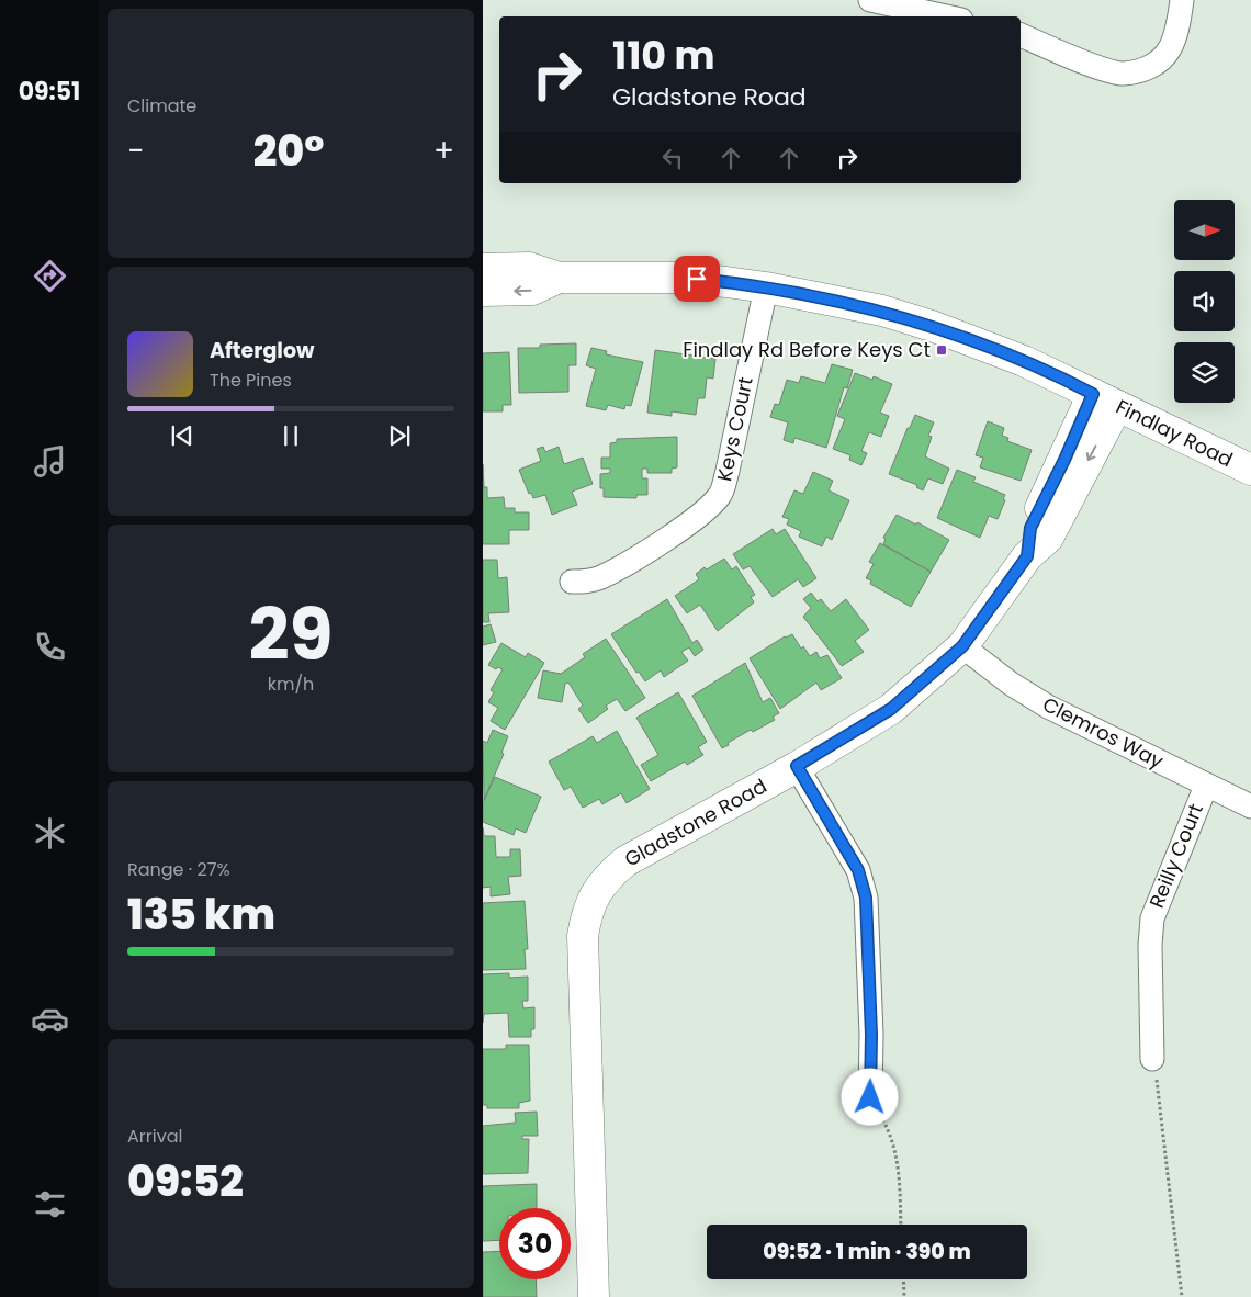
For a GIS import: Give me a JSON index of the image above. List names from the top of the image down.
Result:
{
  "streets": {
    "street": [
      "Keys Court",
      "Findlay Road",
      "Clemros Way",
      "Gladstone Road",
      "Reilly Court"
    ]
  },
  "crossings": [
    ["Keys Court", "Findlay Road"],
    ["Findlay Road", "Gladstone Road"],
    ["Clemros Way", "Gladstone Road"],
    ["Clemros Way", "Reilly Court"]
  ],
  "places": {
    "transit": ["Findlay Rd Before Keys Ct"]
  },
  "north": "right",
  "page": {
    "tabs": "09:51",
    "tile": [
      "Climate",
      ["29", "km/h"],
      ["Range · 27%", "135 km"],
      ["Arrival", "09:52"]
    ],
    "turn": ["110 m", "Gladstone Road"],
    "heat": ["−", "20°", "+"],
    "song": ["Afterglow", "The Pines"],
    "limit": "30",
    "trip": "09:52 · 1 min · 390 m"
  }
}
